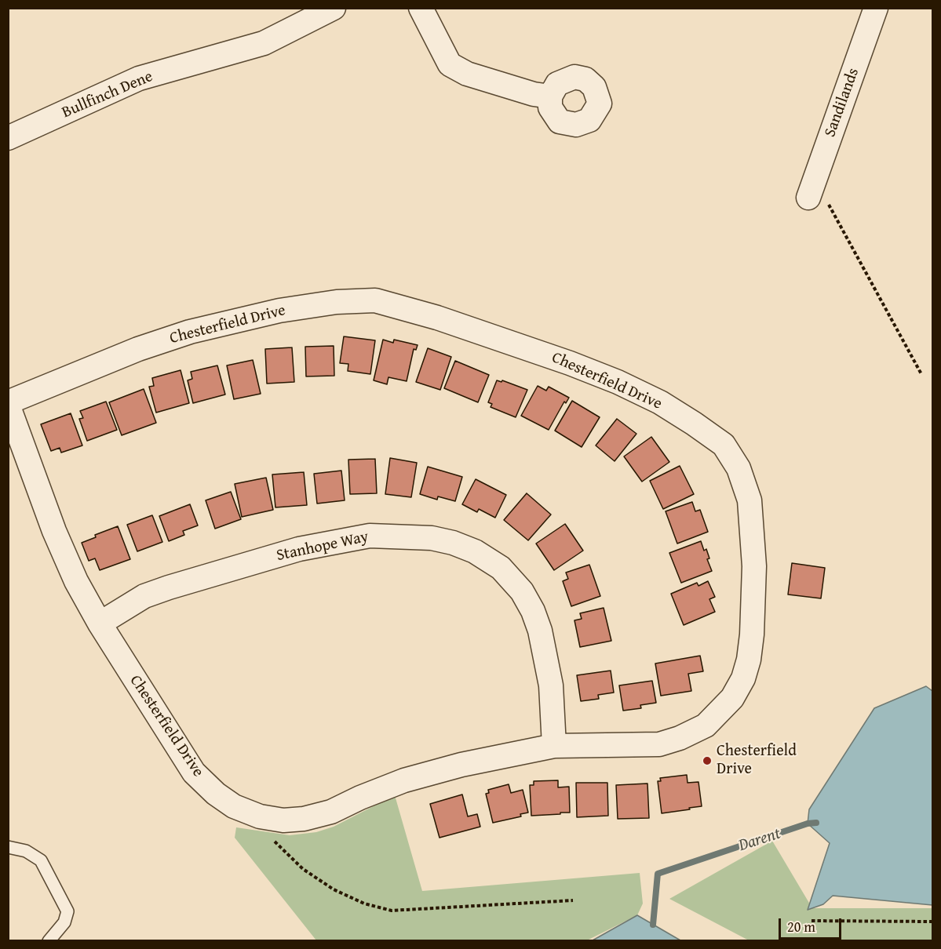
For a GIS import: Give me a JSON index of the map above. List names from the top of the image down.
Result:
{
  "streets": {
    "street": [
      "Bullfinch Dene",
      "Sandilands",
      "Chesterfield Drive",
      "Stanhope Way"
    ]
  },
  "crossings": [
    ["Chesterfield Drive", "Stanhope Way"]
  ],
  "water": ["Darent"],
  "places": ["Chesterfield Drive"],
  "scale_bar": "20 m"
}
